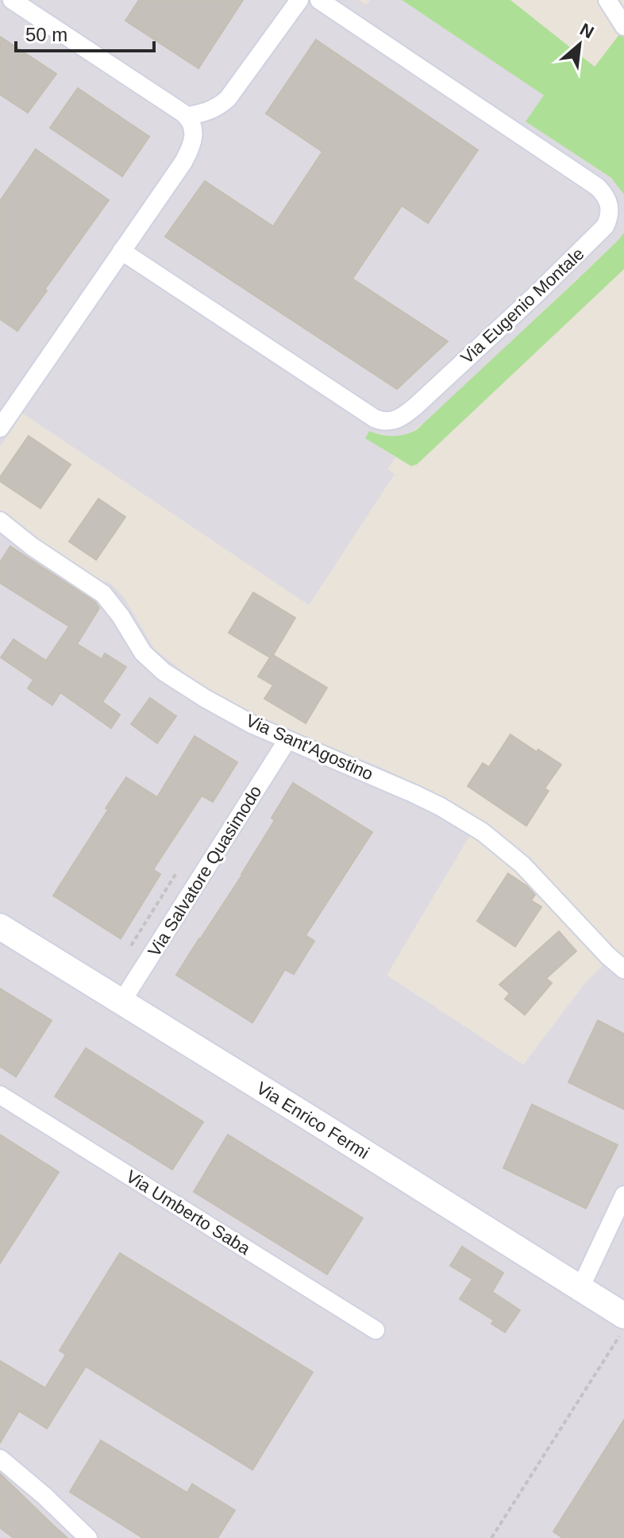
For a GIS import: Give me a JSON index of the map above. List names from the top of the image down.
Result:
{
  "streets": {
    "street": [
      "Via Eugenio Montale",
      "Via Sant'Agostino",
      "Via Salvatore Quasimodo",
      "Via Enrico Fermi",
      "Via Umberto Saba"
    ]
  },
  "crossings": [
    ["Via Sant'Agostino", "Via Salvatore Quasimodo"],
    ["Via Salvatore Quasimodo", "Via Enrico Fermi"]
  ],
  "scale_bar": "50 m",
  "north": "top right"
}
